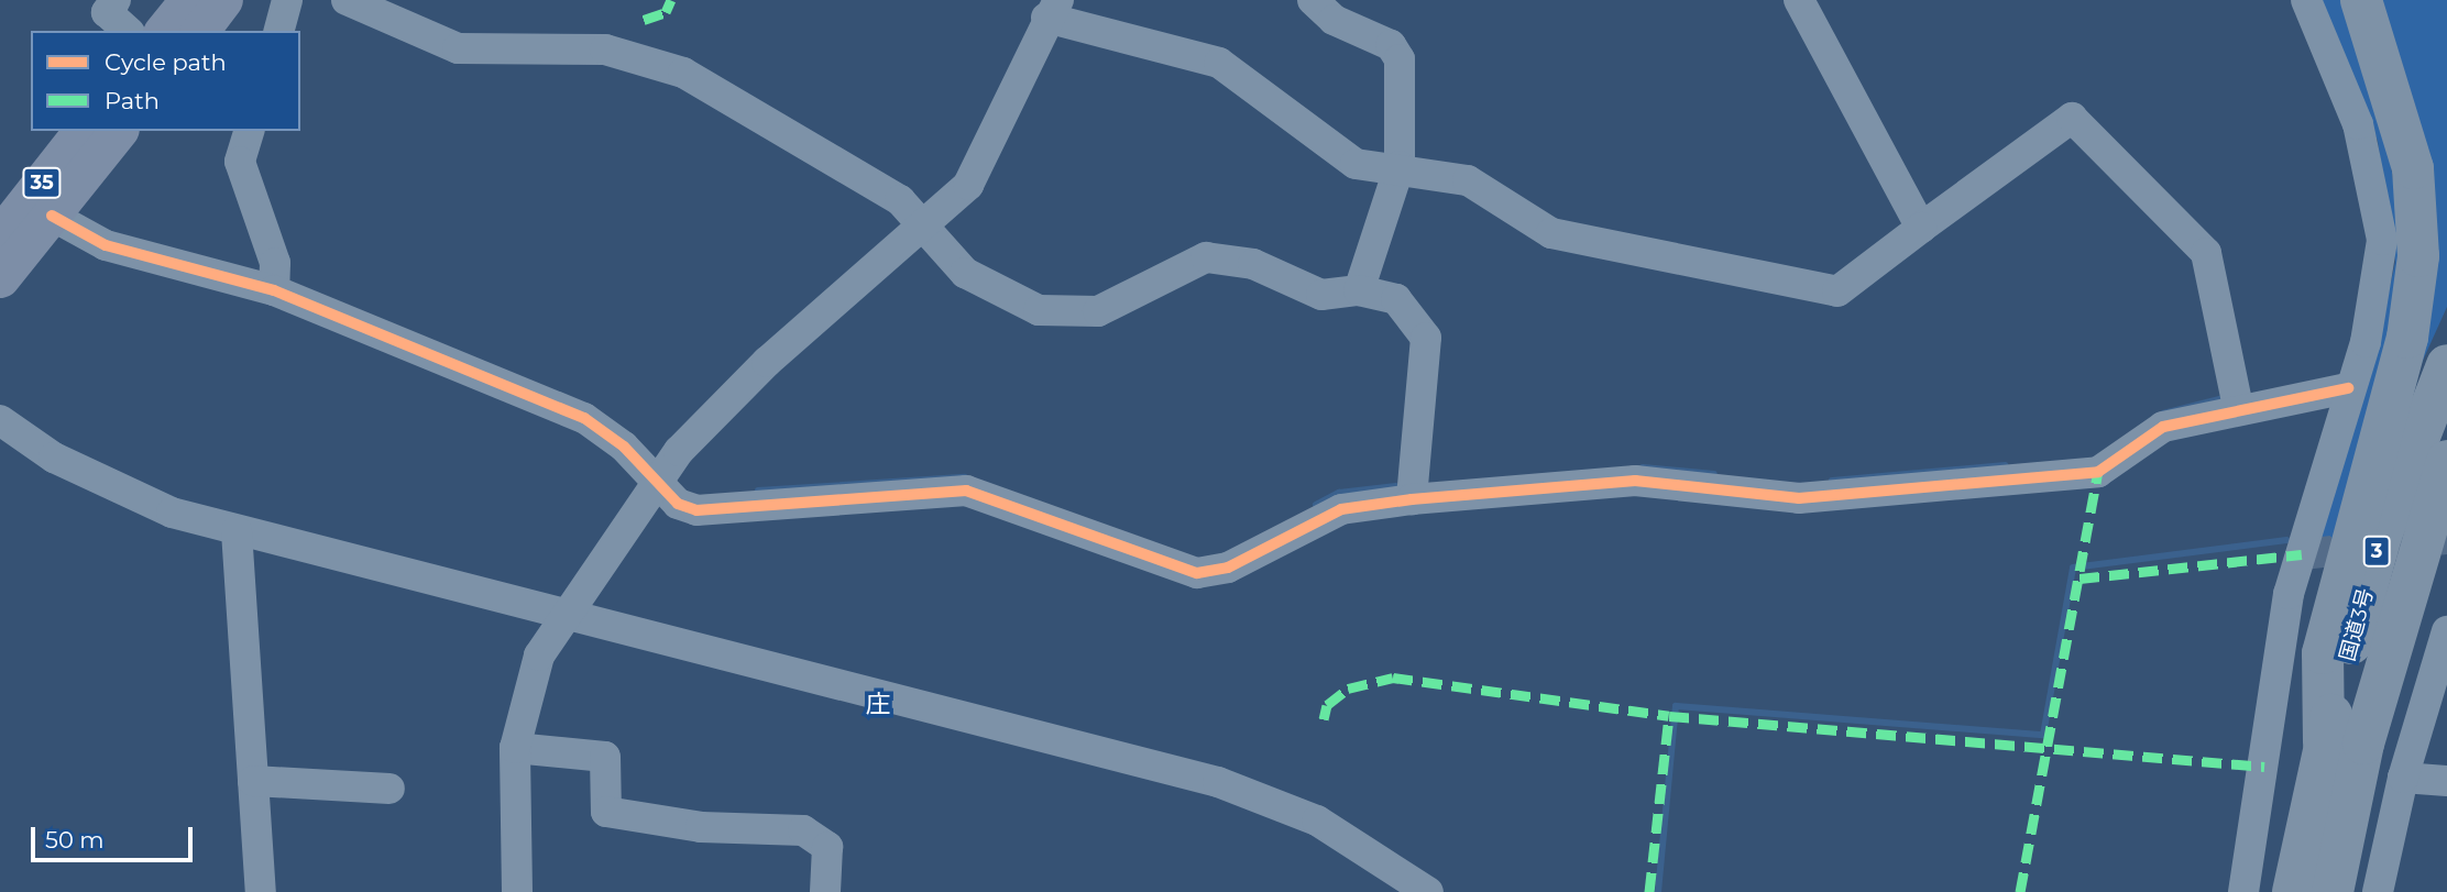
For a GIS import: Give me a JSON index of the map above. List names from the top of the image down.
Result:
{
  "streets": {
    "highway": ["3", "国道3号"],
    "main road": ["35"]
  },
  "districts": ["庄"],
  "legend": ["Cycle path", "Path"],
  "scale_bar": "50 m"
}
